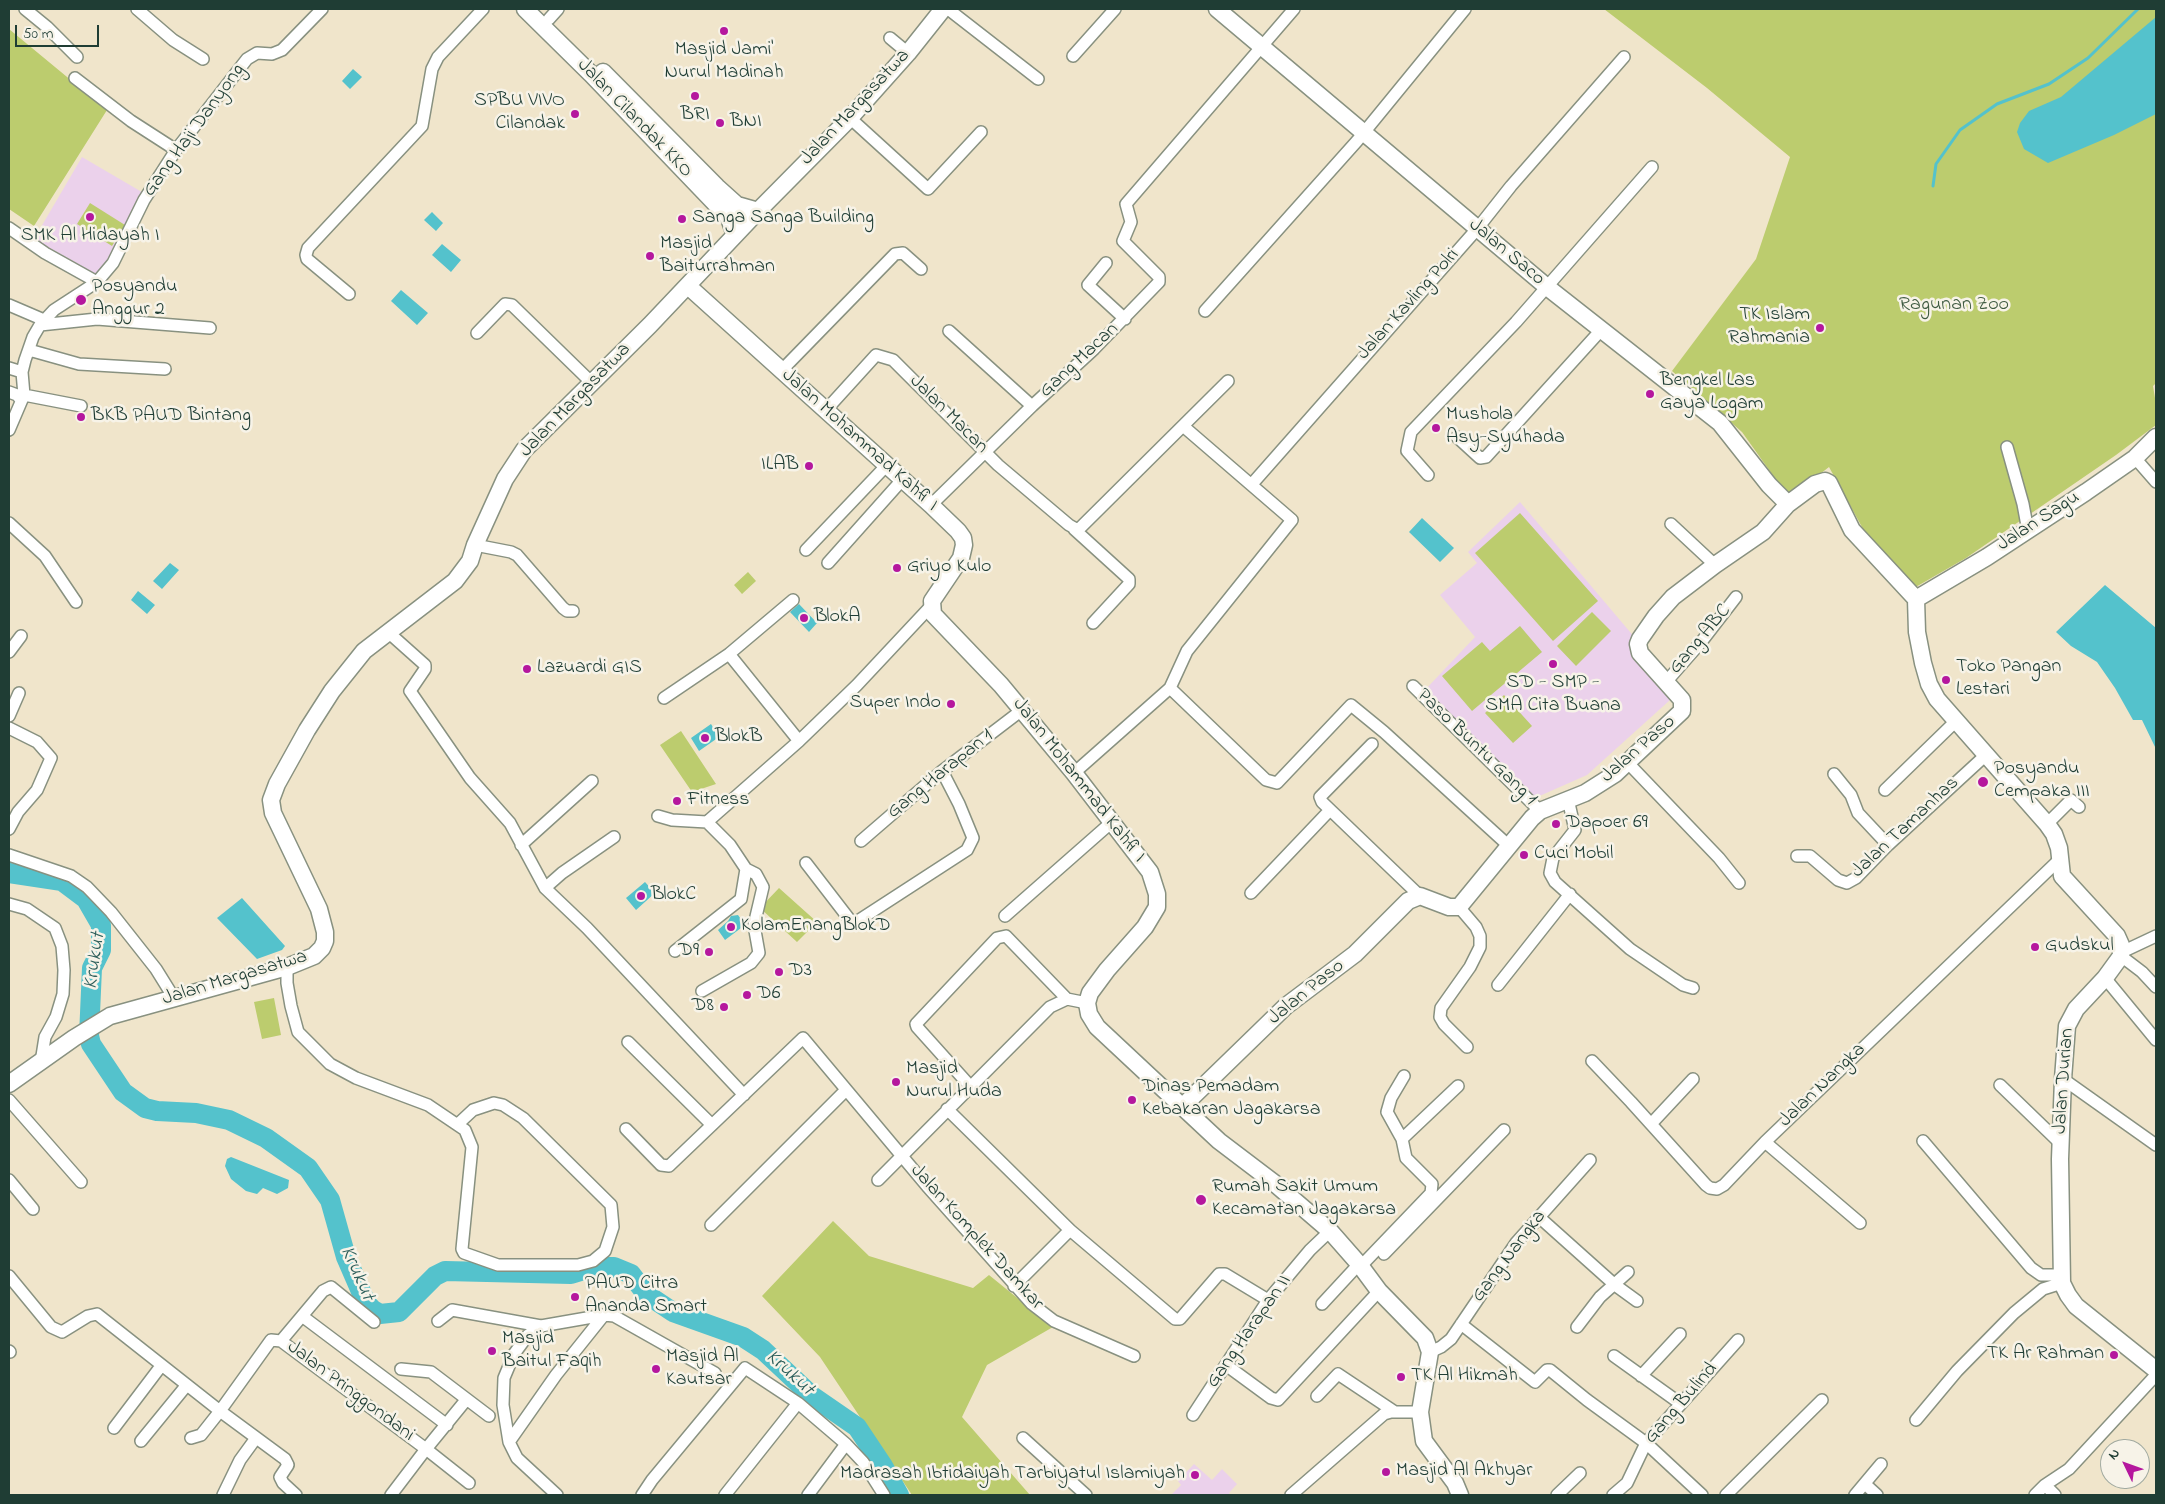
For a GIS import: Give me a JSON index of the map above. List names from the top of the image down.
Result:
{
  "streets": {
    "main road": [
      "Jalan Margasatwa",
      "Jalan Cilandak KKO",
      "Jalan Saco",
      "Jalan Mohammad Kahfi I",
      "Jalan Sagu",
      "Jalan Paso",
      "Jalan Durian"
    ],
    "street": [
      "Gang Haji Danyong",
      "Jalan Kavling Polri",
      "Gang Macan",
      "Jalan Macan",
      "Gang ABC",
      "Paso Buntu Gang 1",
      "Gang Harapan 1",
      "Jalan Tamanhas",
      "Jalan Nangka",
      "Jalan Komplek Damkar",
      "Gang Nangka",
      "Gang Harapan II",
      "Jalan Pringgondani",
      "Gang Bulind"
    ]
  },
  "crossings": [
    ["Jalan Margasatwa", "Jalan Cilandak KKO"],
    ["Jalan Margasatwa", "Jalan Mohammad Kahfi I"],
    ["Jalan Saco", "Jalan Kavling Polri"],
    ["Jalan Saco", "Gang Macan"],
    ["Jalan Saco", "Jalan Paso"],
    ["Gang Macan", "Jalan Macan"],
    ["Gang Macan", "Jalan Mohammad Kahfi I"],
    ["Jalan Macan", "Jalan Mohammad Kahfi I"],
    ["Jalan Mohammad Kahfi I", "Gang Harapan 1"],
    ["Jalan Sagu", "Jalan Paso"],
    ["Gang ABC", "Jalan Paso"],
    ["Paso Buntu Gang 1", "Jalan Paso"]
  ],
  "water": ["Krukut"],
  "parks": ["Ragunan Zoo"],
  "places": [
    "Masjid Jami' Nurul Madinah",
    "BRI",
    "SPBU VIVO Cilandak",
    "BNI",
    "SMK Al Hidayah I",
    "Sanga Sanga Building",
    "Masjid Baiturrahman",
    "Posyandu Anggur 2",
    "TK Islam Rahmania",
    "Bengkel Las Gaya Logam",
    "BKB PAUD Bintang",
    "Mushola Asy-Syuhada",
    "ILAB",
    "Griyo Kulo",
    "BlokA",
    "SD - SMP - SMA Cita Buana",
    "Lazuardi GIS",
    "Toko Pangan Lestari",
    "Super Indo",
    "BlokB",
    "Posyandu Cempaka III",
    "Fitness",
    "Dapoer 69",
    "Cuci Mobil",
    "BlokC",
    "KolamEnangBlokD",
    "Gudskul",
    "D9",
    "D3",
    "D6",
    "D8",
    "Masjid Nurul Huda",
    "Dinas Pemadam Kebakaran Jagakarsa",
    "Rumah Sakit Umum Kecamatan Jagakarsa",
    "PAUD Citra Ananda Smart",
    "Masjid Baitul Faqih",
    "TK Ar Rahman",
    "Masjid Al Kautsar",
    "TK Al Hikmah",
    "Masjid Al Akhyar",
    "Madrasah Ibtidaiyah Tarbiyatul Islamiyah"
  ],
  "scale_bar": "50 m",
  "north": "top left"
}
